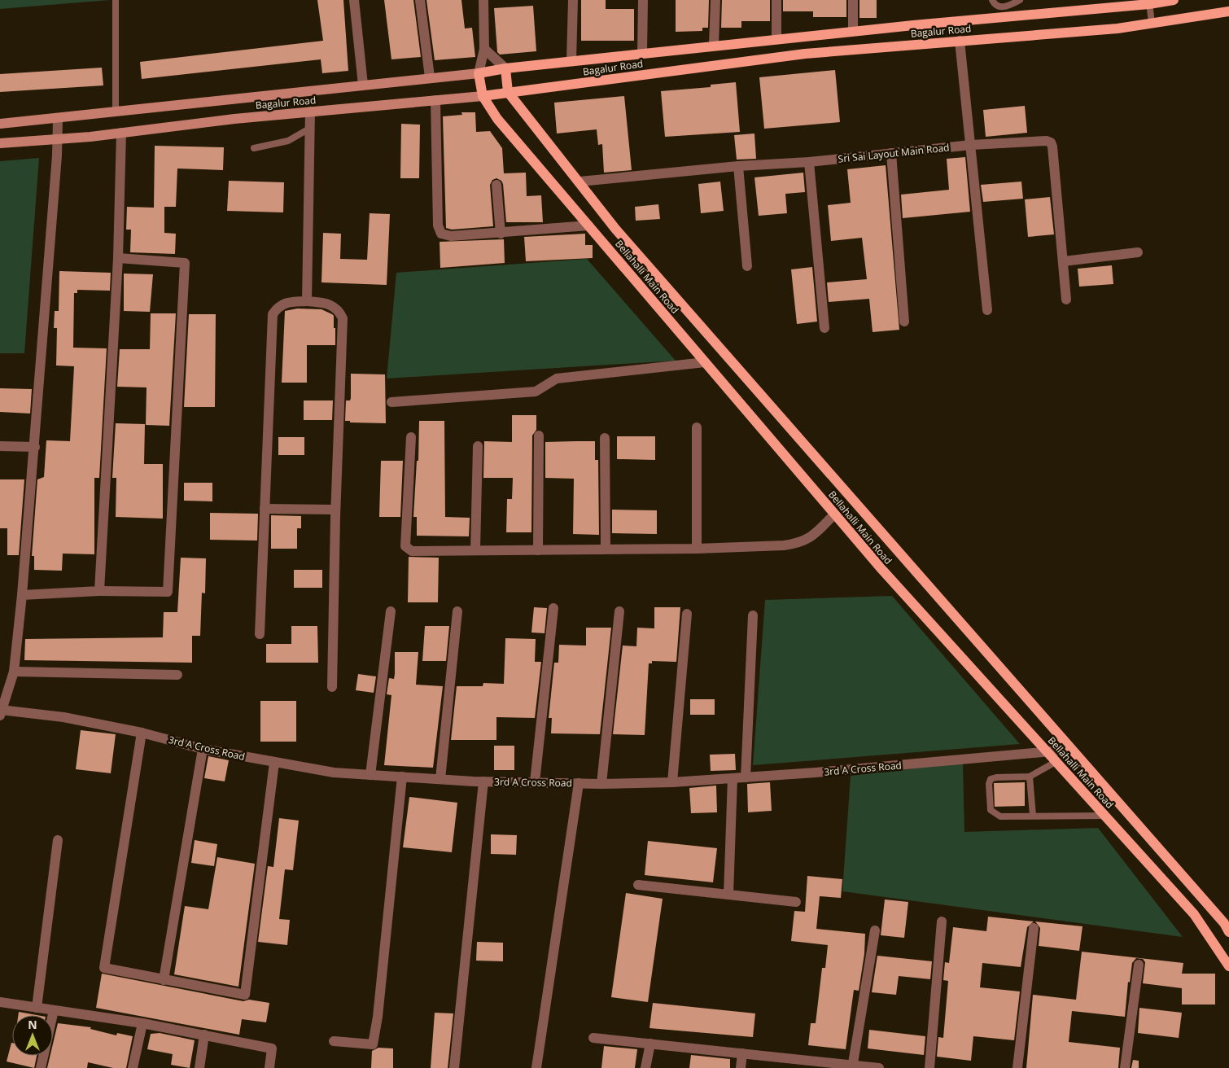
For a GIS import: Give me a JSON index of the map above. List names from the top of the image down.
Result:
{
  "streets": {
    "main road": ["Bagalur Road", "Bellahalli Main Road"],
    "street": ["Sri Sai Layout Main Road", "3rd A Cross Road"]
  },
  "crossings": [
    ["Bagalur Road", "Bellahalli Main Road"],
    ["Sri Sai Layout Main Road", "Bellahalli Main Road"],
    ["Bellahalli Main Road", "3rd A Cross Road"]
  ],
  "north": "top"
}
